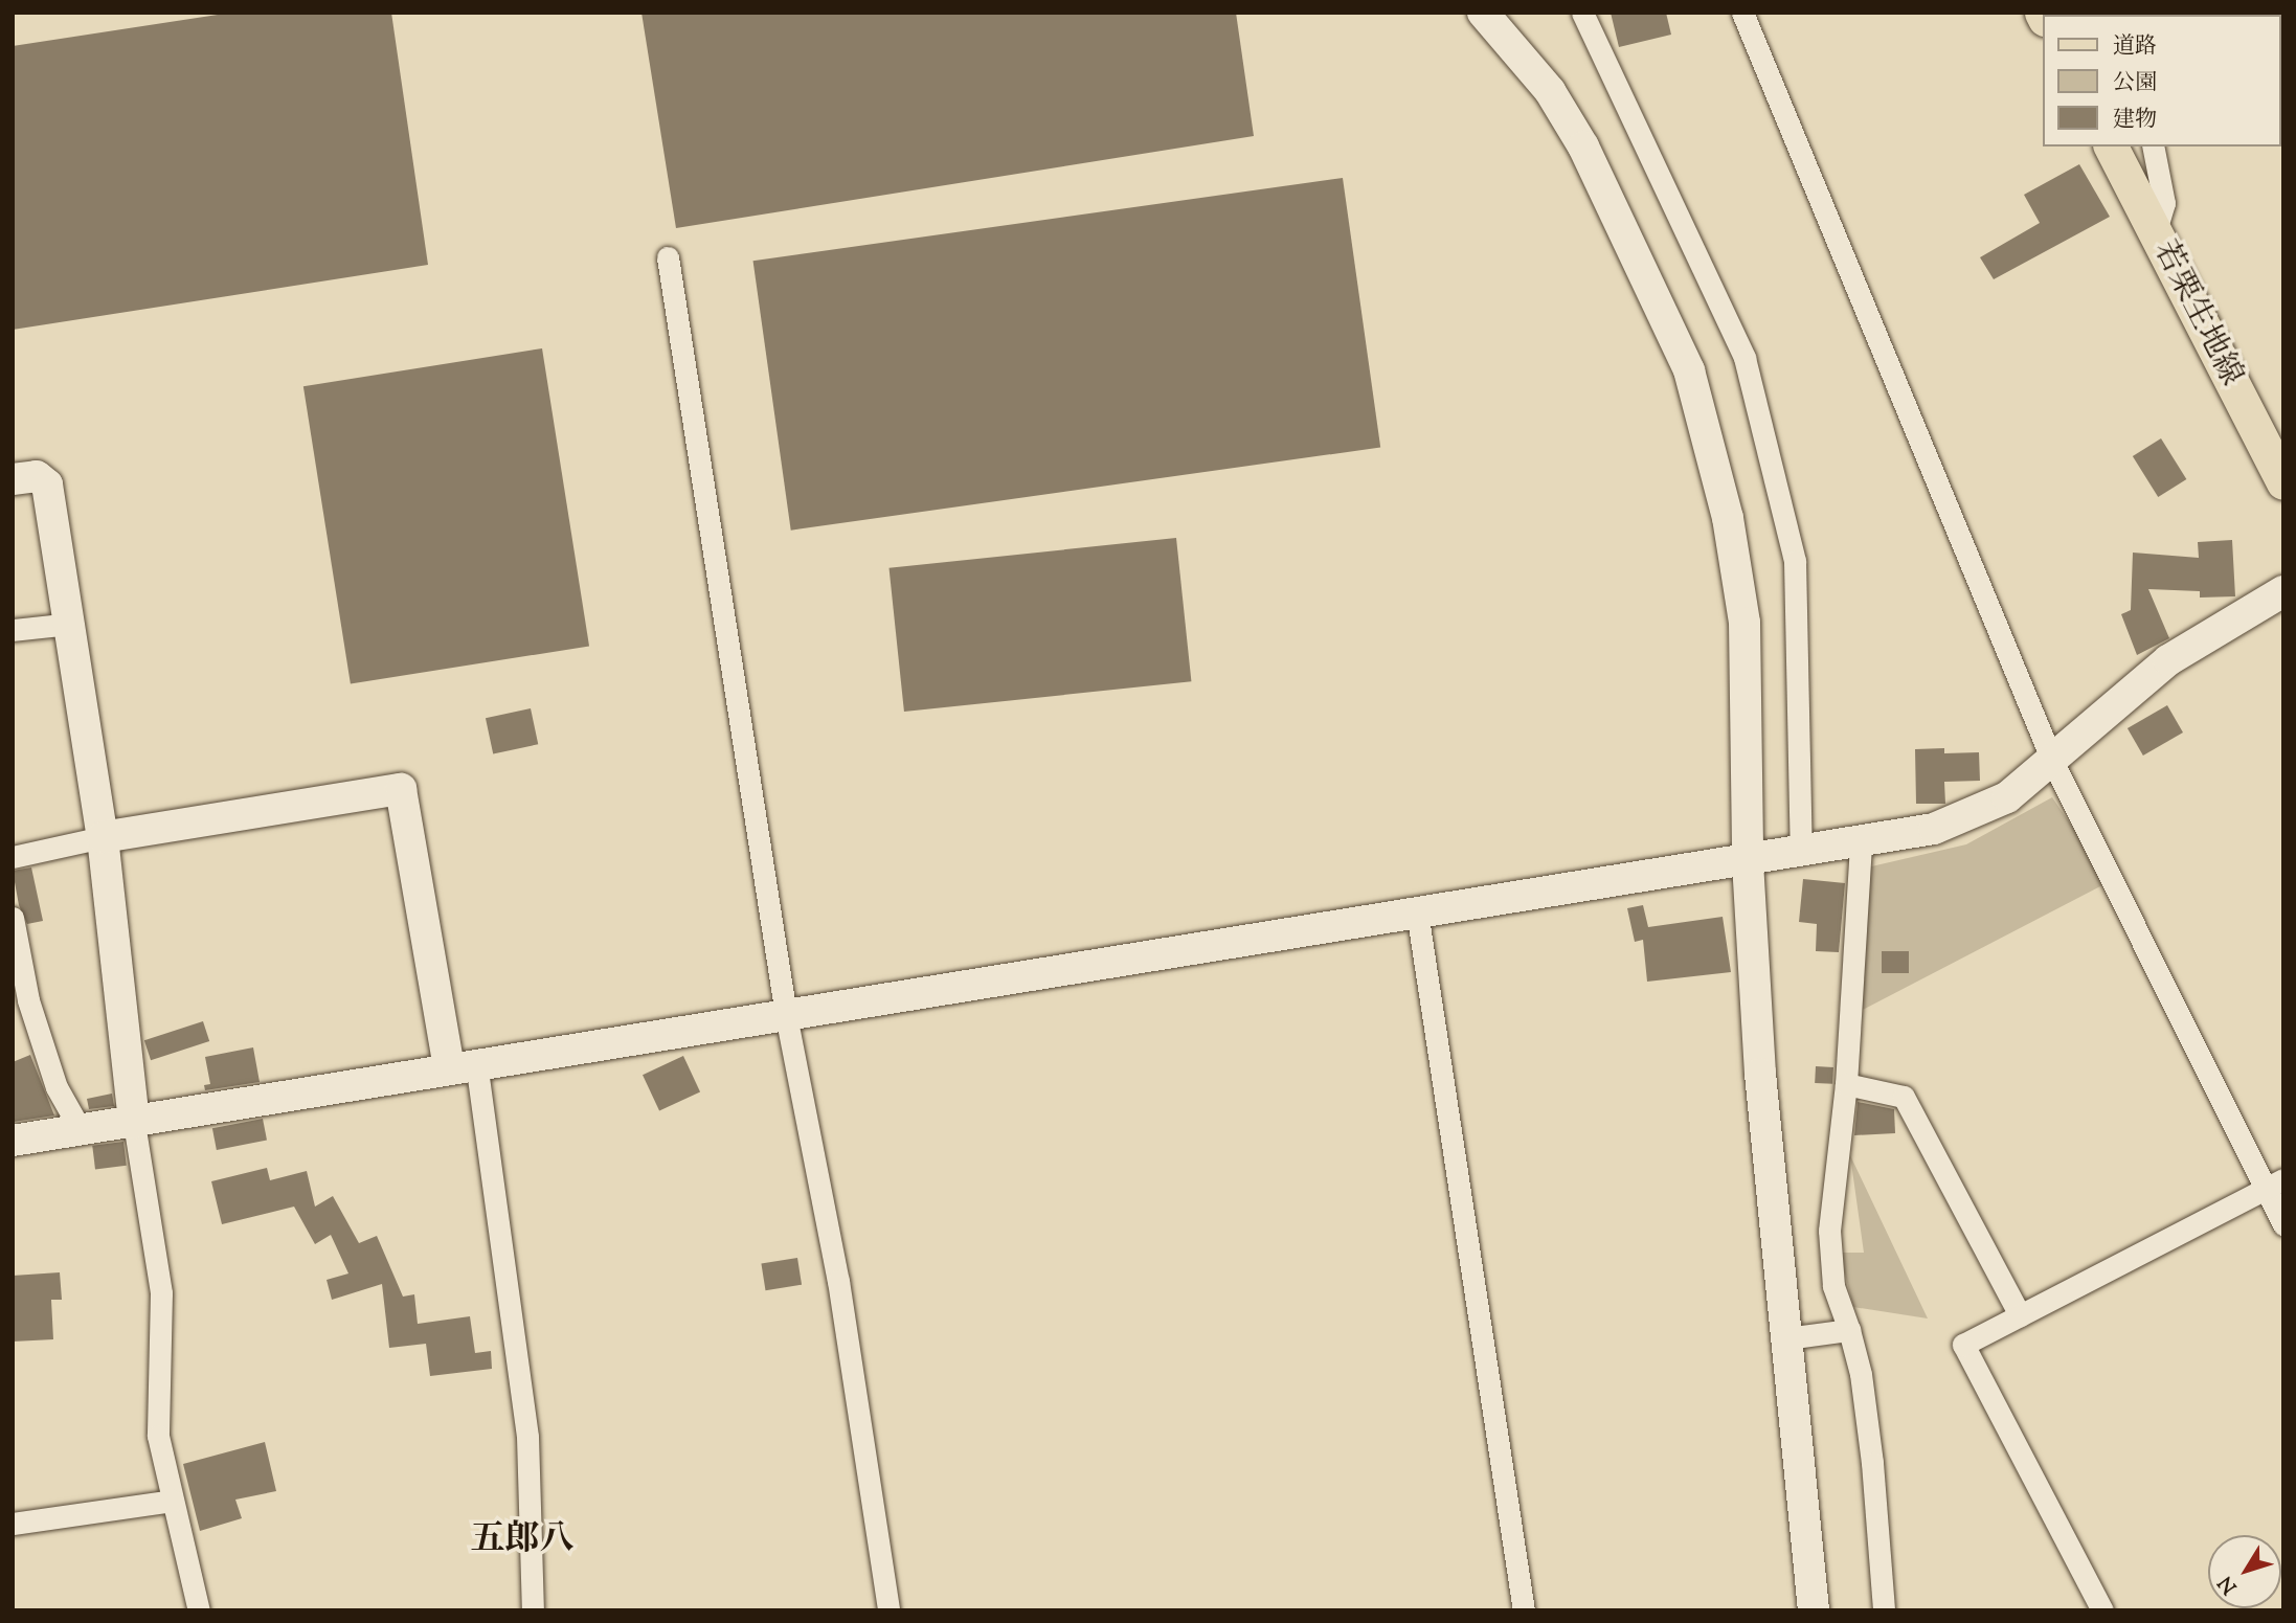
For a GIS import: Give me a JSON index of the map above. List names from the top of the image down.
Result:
{
  "streets": {
    "main road": ["若栗生地線"]
  },
  "districts": ["五郎八"],
  "legend": ["道路", "公園", "建物"],
  "north": "bottom left"
}
